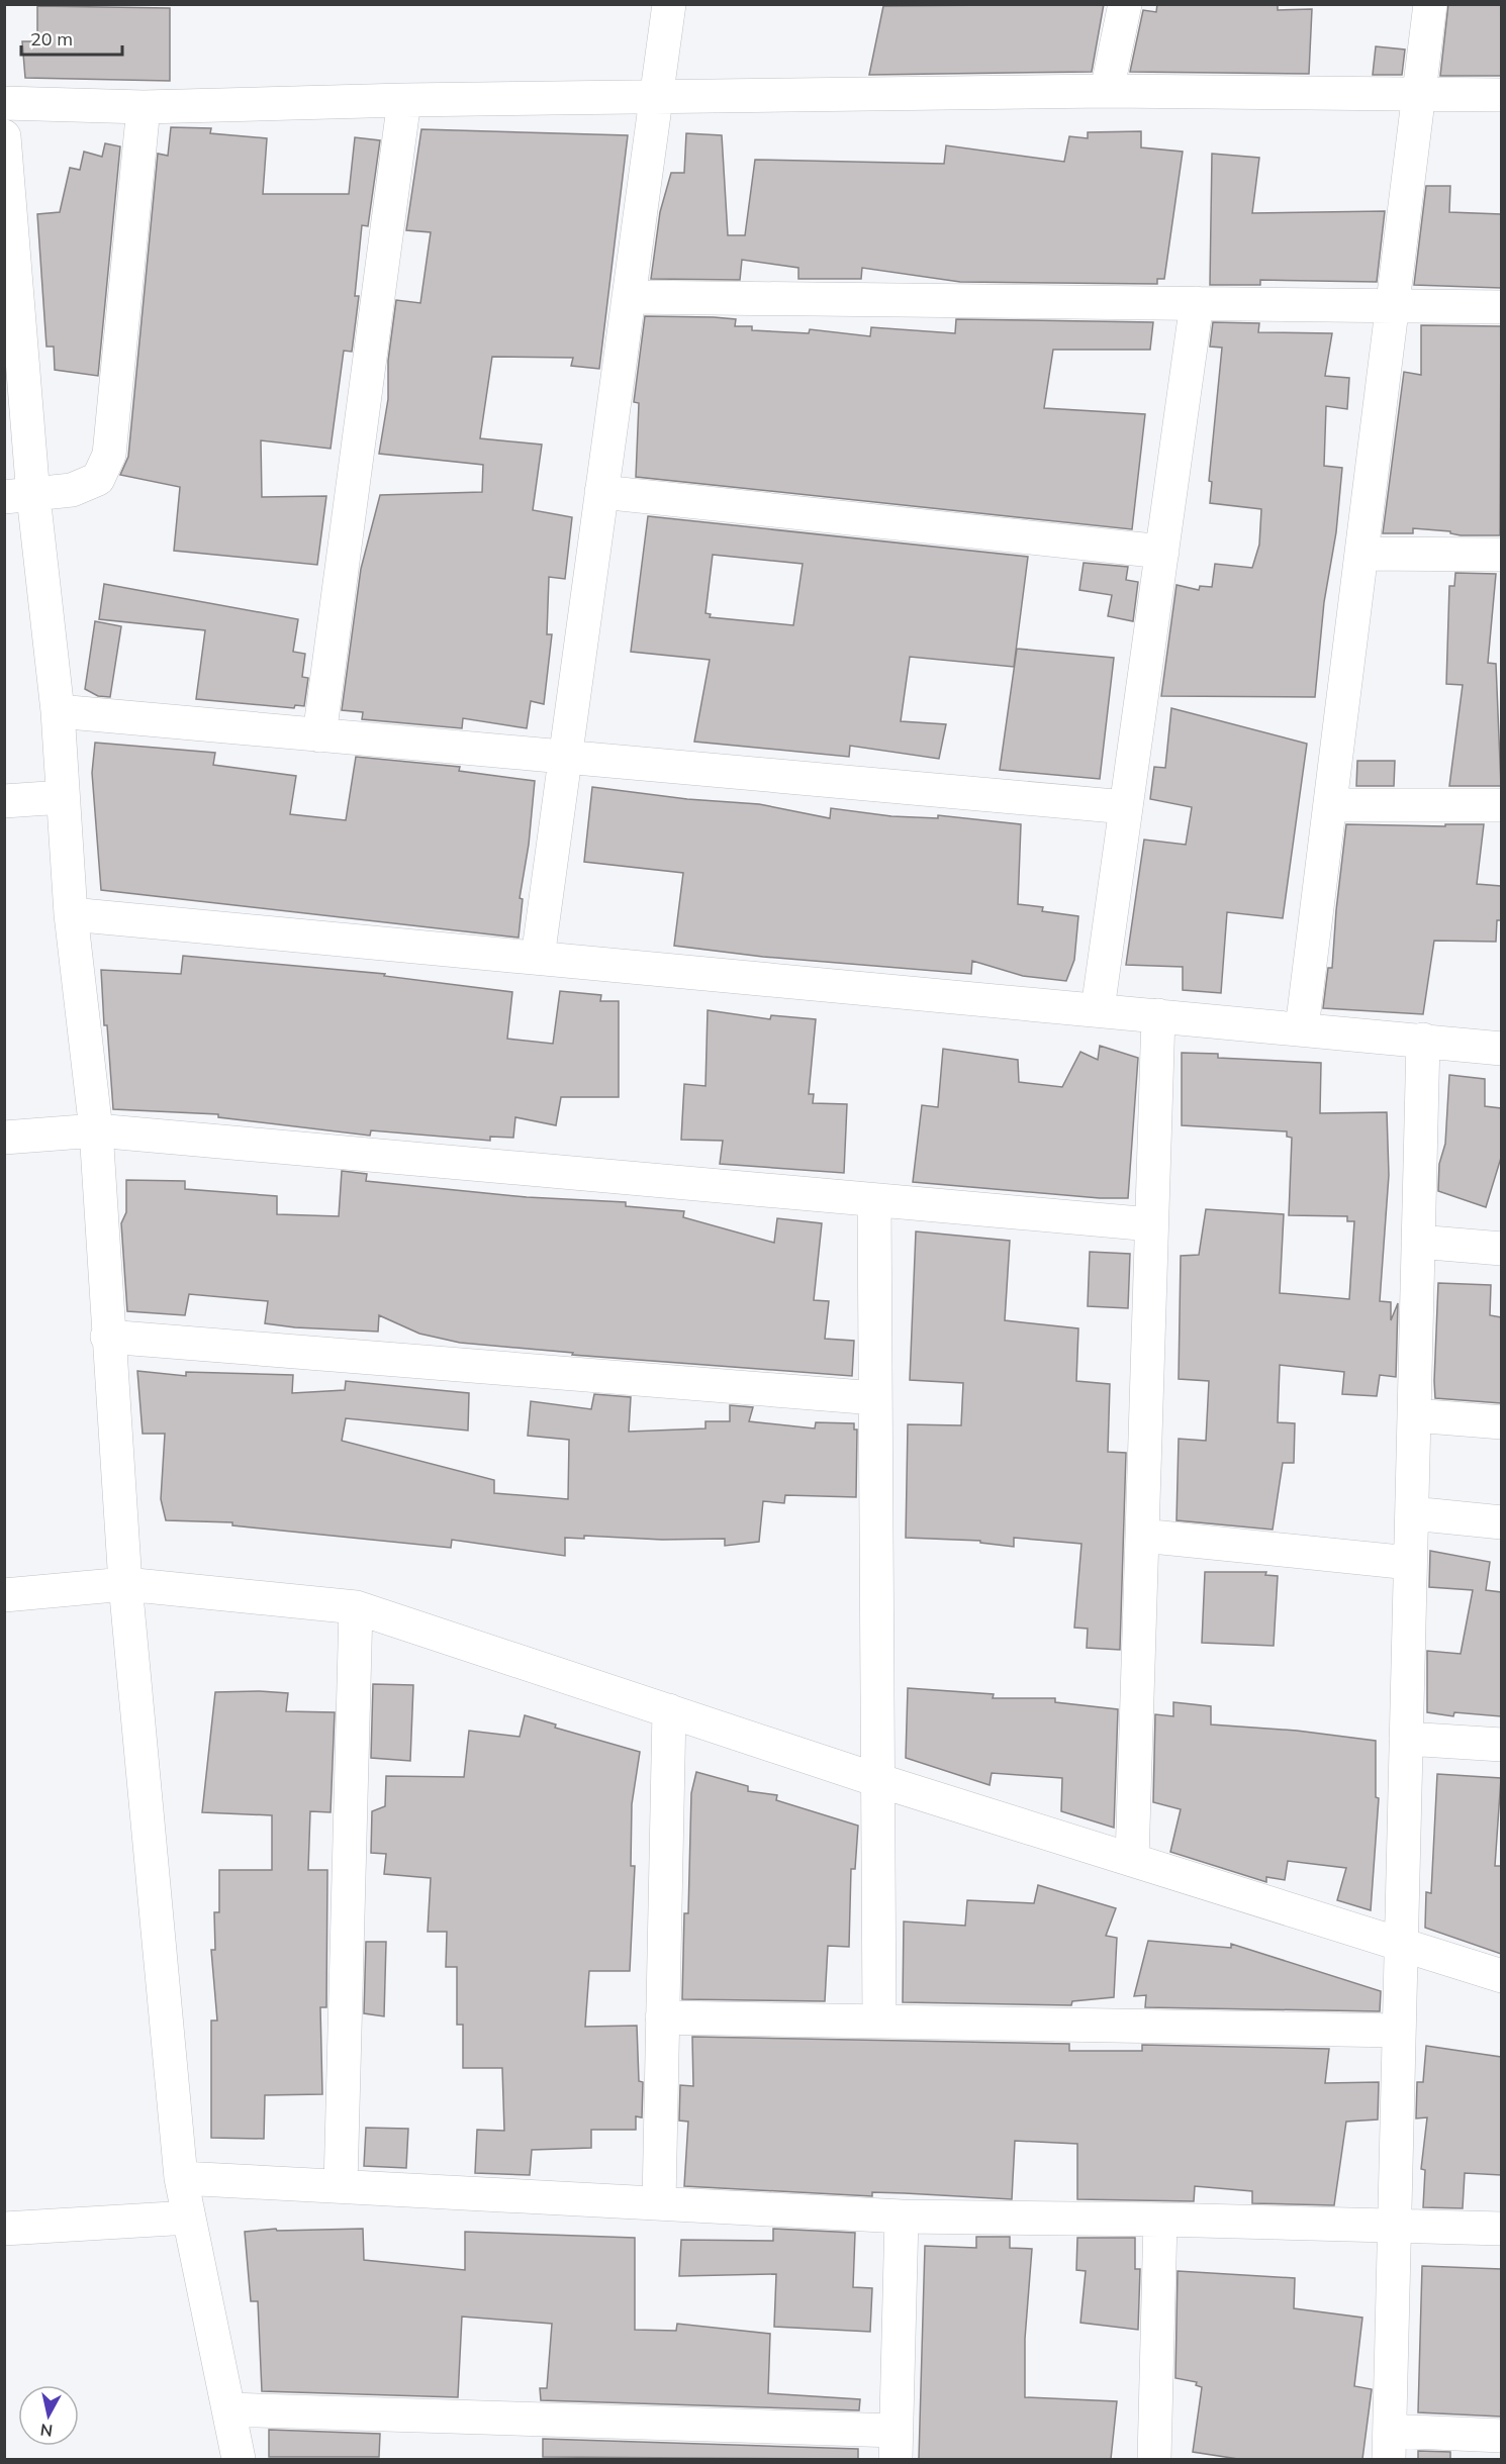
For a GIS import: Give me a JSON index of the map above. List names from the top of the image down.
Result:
{
  "scale_bar": "20 m",
  "north": "bottom"
}
